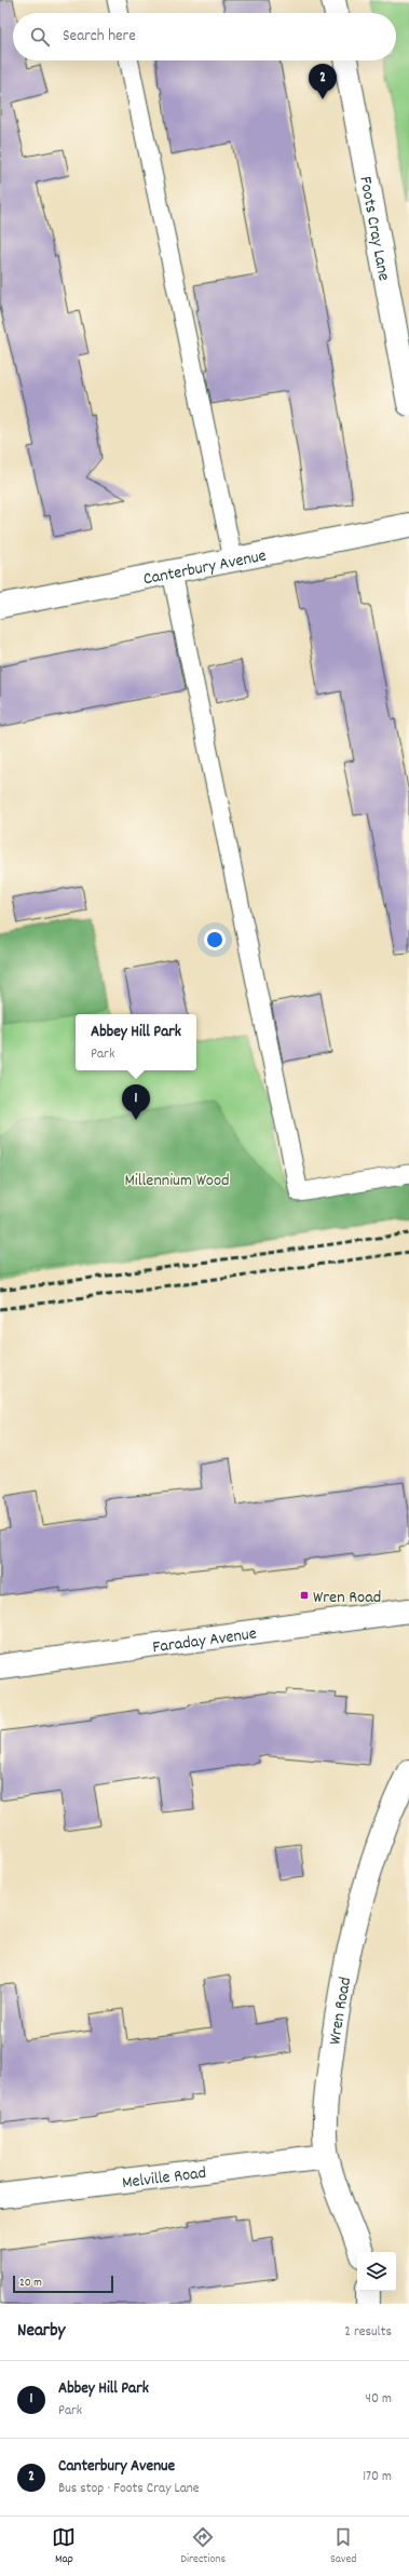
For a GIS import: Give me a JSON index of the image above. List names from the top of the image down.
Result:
{
  "streets": {
    "street": [
      "Foots Cray Lane",
      "Canterbury Avenue",
      "Faraday Avenue",
      "Wren Road",
      "Melville Road"
    ]
  },
  "crossings": [
    ["Wren Road", "Melville Road"]
  ],
  "parks": ["Millennium Wood"],
  "places": {
    "transit": ["Wren Road"]
  },
  "scale_bar": "20 m",
  "page": {
    "search": "Search here",
    "pins": ["2", "1"],
    "popup": ["Abbey Hill Park", "Park"],
    "scale": "20 m",
    "heading": ["Nearby", "2 results"],
    "list": [
      {
        "mark": "1",
        "name": "Abbey Hill Park",
        "note": "Park",
        "value": "40 m"
      },
      {
        "mark": "2",
        "name": "Canterbury Avenue",
        "note": "Bus stop · Foots Cray Lane",
        "value": "170 m"
      }
    ],
    "nav": ["Map", "Directions", "Saved"]
  }
}
